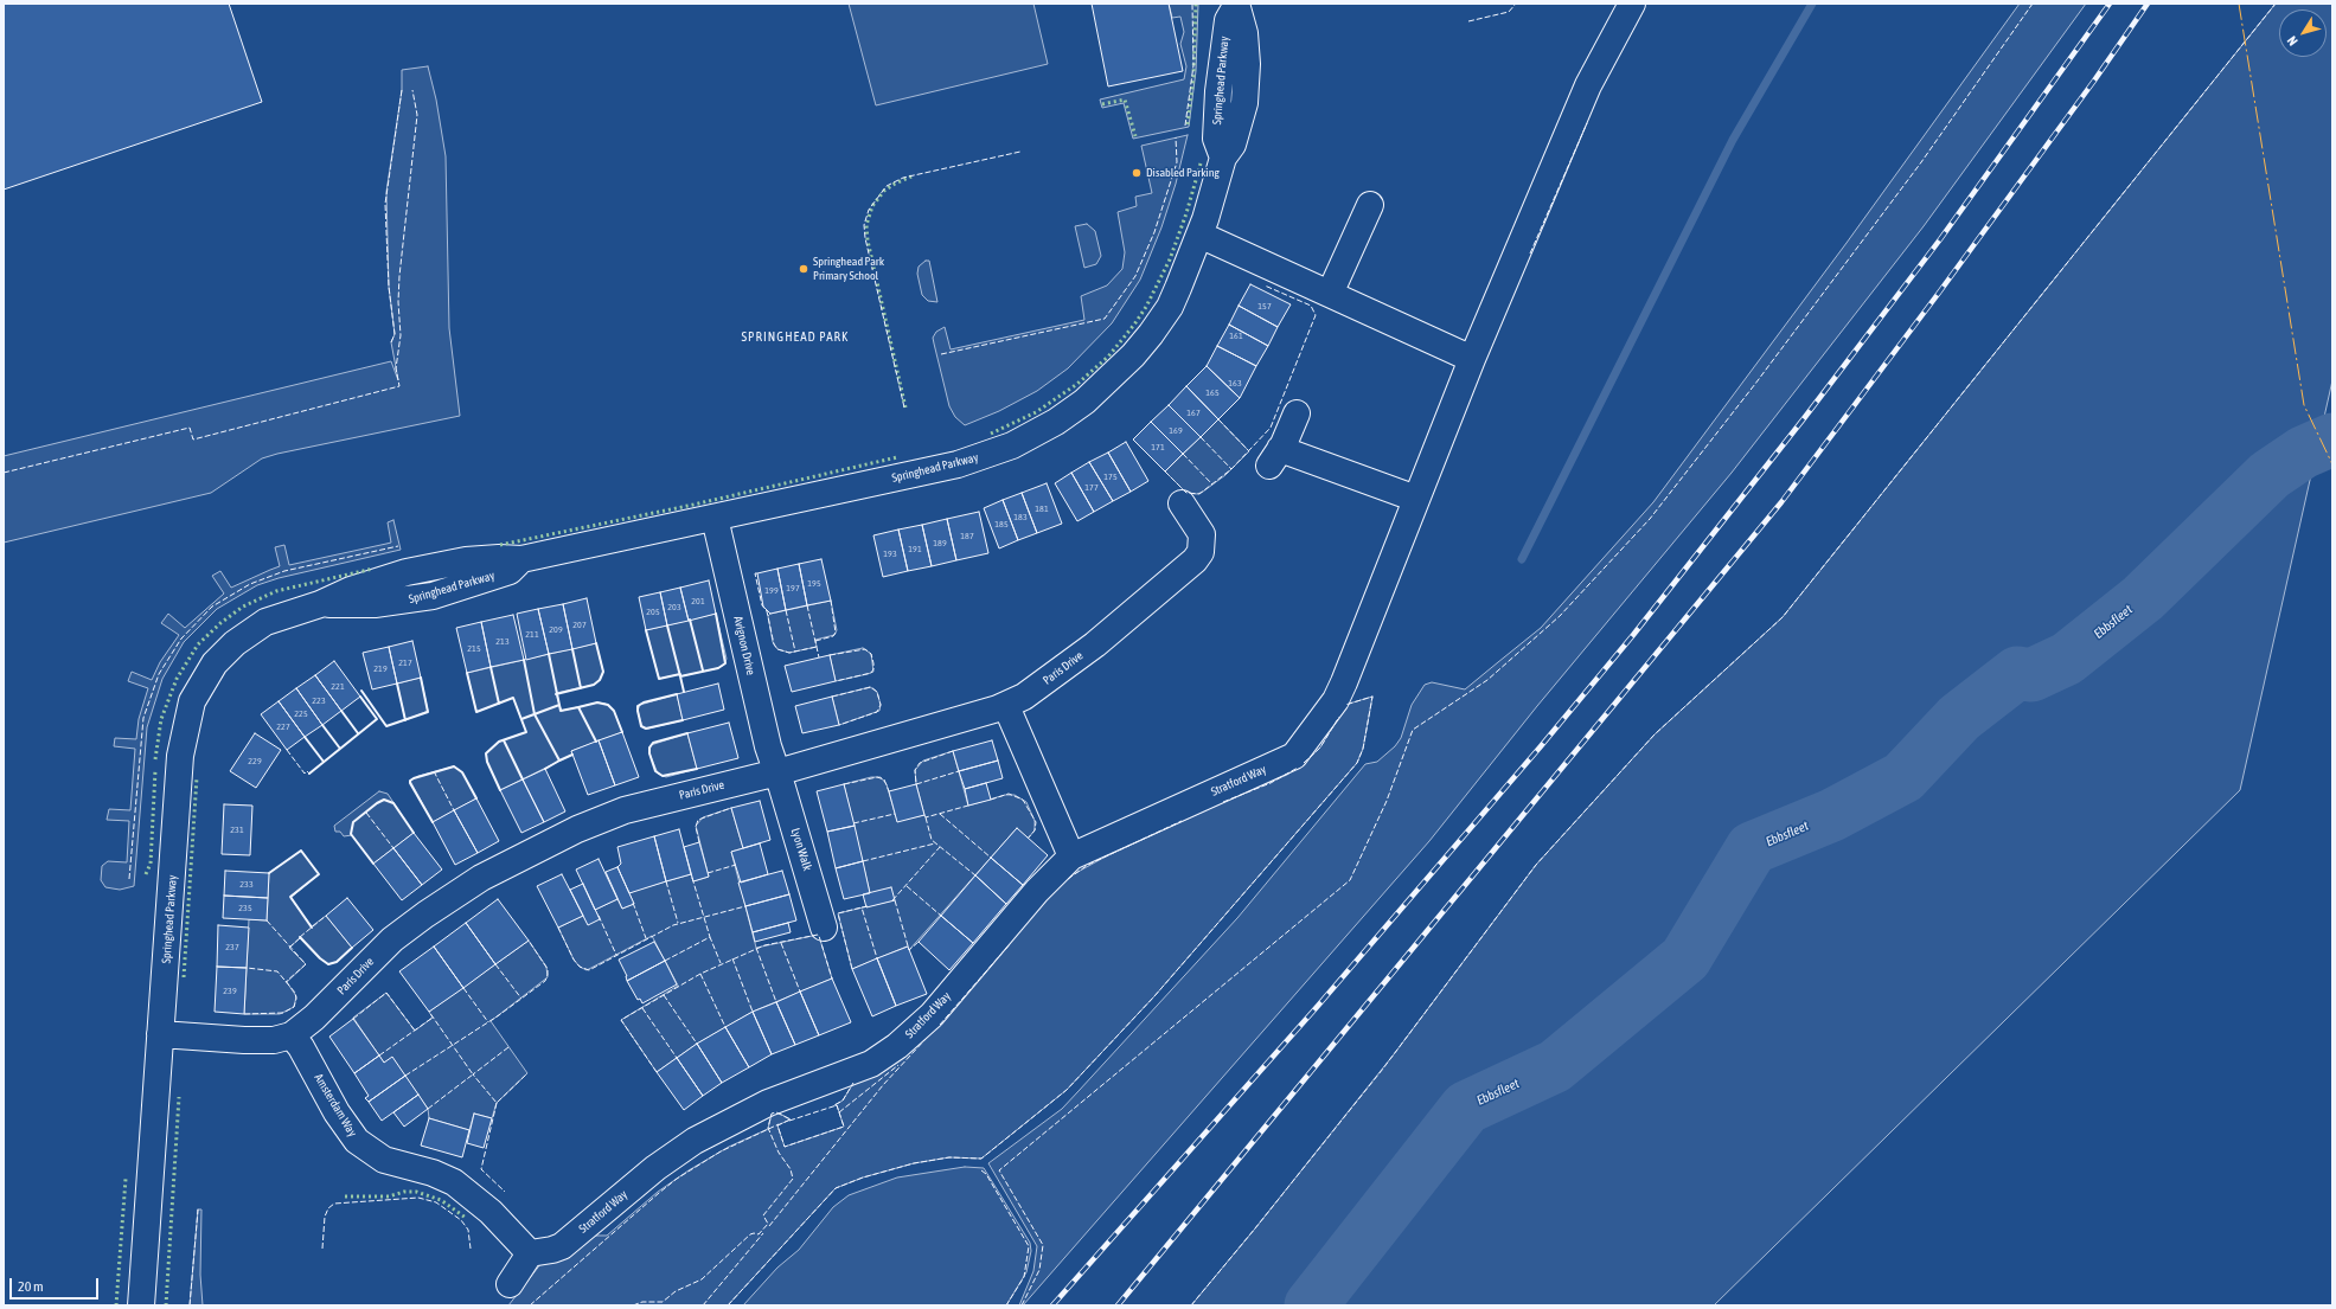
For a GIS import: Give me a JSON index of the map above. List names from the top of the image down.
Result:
{
  "streets": {
    "street": [
      "Springhead Parkway",
      "Avignon Drive",
      "Paris Drive",
      "Stratford Way",
      "Lyon Walk",
      "Amsterdam Way"
    ]
  },
  "crossings": [
    ["Springhead Parkway", "Avignon Drive"],
    ["Springhead Parkway", "Paris Drive"],
    ["Avignon Drive", "Paris Drive"],
    ["Avignon Drive", "Lyon Walk"],
    ["Paris Drive", "Lyon Walk"],
    ["Paris Drive", "Amsterdam Way"],
    ["Stratford Way", "Amsterdam Way"]
  ],
  "districts": ["SPRINGHEAD PARK"],
  "water": ["Ebbsfleet"],
  "places": ["Disabled Parking", "Springhead Park Primary School"],
  "house_numbers": [
    "157",
    "161",
    "163",
    "165",
    "167",
    "169",
    "171",
    "175",
    "177",
    "181",
    "183",
    "185",
    "187",
    "189",
    "191",
    "193",
    "195",
    "197",
    "199",
    "201",
    "203",
    "205",
    "207",
    "209",
    "211",
    "213",
    "215",
    "217",
    "219",
    "221",
    "223",
    "225",
    "227",
    "229",
    "231",
    "233",
    "235",
    "237",
    "239"
  ],
  "scale_bar": "20 m",
  "north": "bottom left"
}
